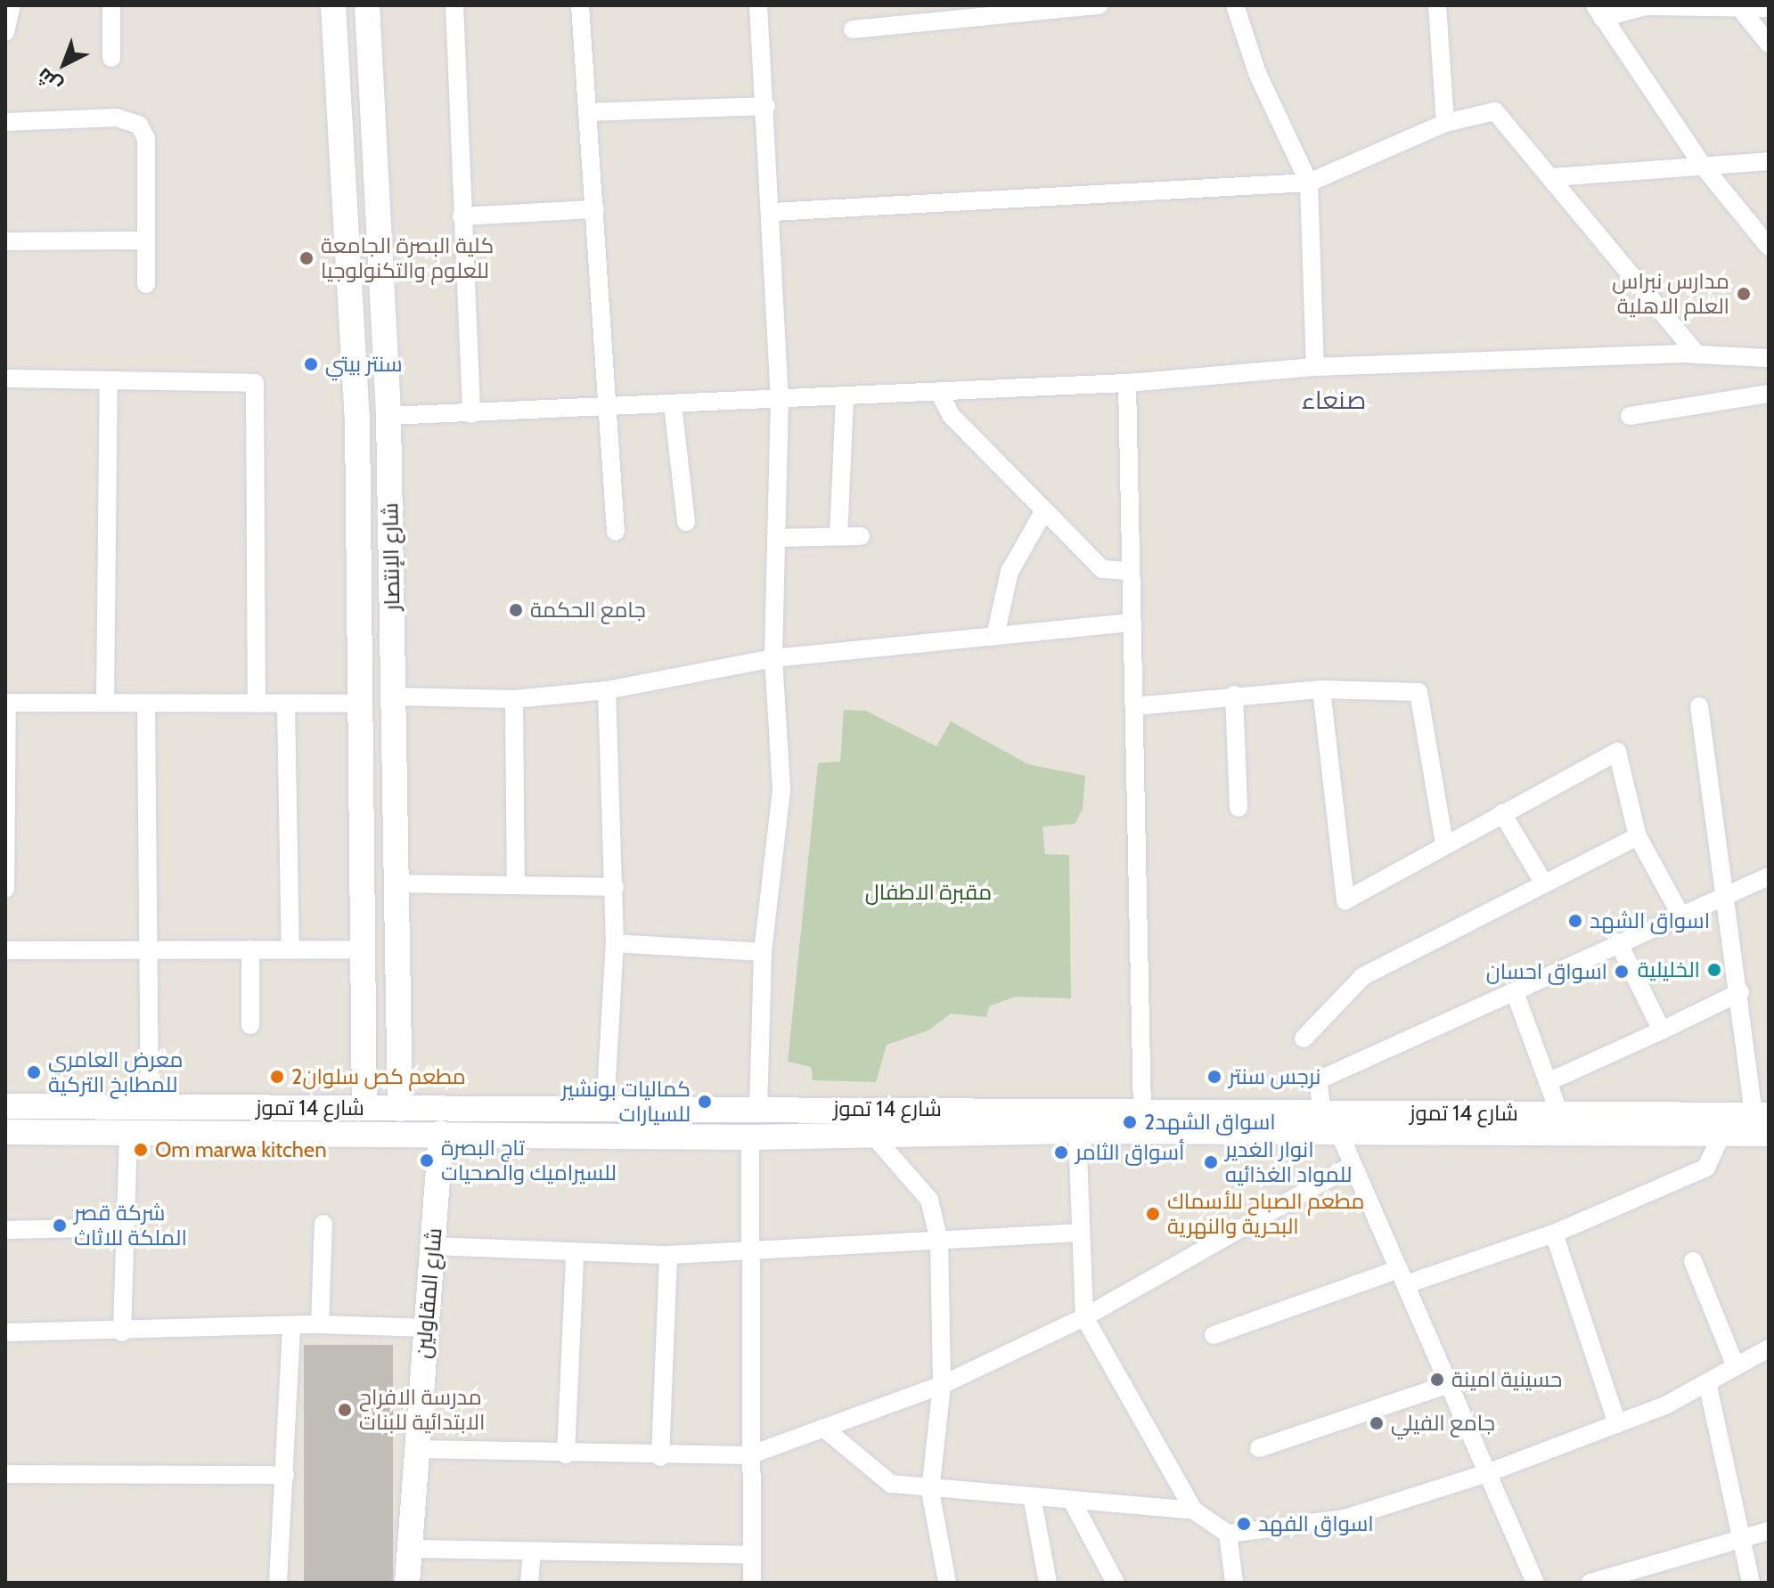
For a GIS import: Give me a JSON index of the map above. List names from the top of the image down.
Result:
{
  "streets": {
    "main road": ["شارع الإنتصار", "شارع 14 تموز", "شارع المقاولين"]
  },
  "crossings": [
    ["شارع الإنتصار", "شارع 14 تموز"],
    ["شارع 14 تموز", "شارع المقاولين"]
  ],
  "districts": ["صنعاء"],
  "parks": ["مقبرة الاطفال"],
  "places": [
    "كلية البصرة الجامعة للعلوم والتكنولوجيا",
    "مدارس نبراس العلم الاهلية",
    "سنتر بيتي",
    "جامع الحكمة",
    "اسواق الشهد",
    "الخليلية",
    "اسواق احسان",
    "معرض العامري للمطابخ التركية",
    "مطعم كص سلوان2",
    "نرجس سنتر",
    "كماليات بونشير للسيارات",
    "اسواق الشهد2",
    "Om marwa kitchen",
    "أسواق الثامر",
    "تاج البصرة للسيراميك والصحيات",
    "انوار الغدير للمواد الغذائيه",
    "مطعم الصباح للأسماك البحرية والنهرية",
    "شركة قصر الملكة للاثاث",
    "حسينية امينة",
    "مدرسة اﻻفراح اﻻبتدائية للبنات",
    "جامع الفيلي",
    "اسواق الفهد"
  ],
  "north": "bottom left"
}
